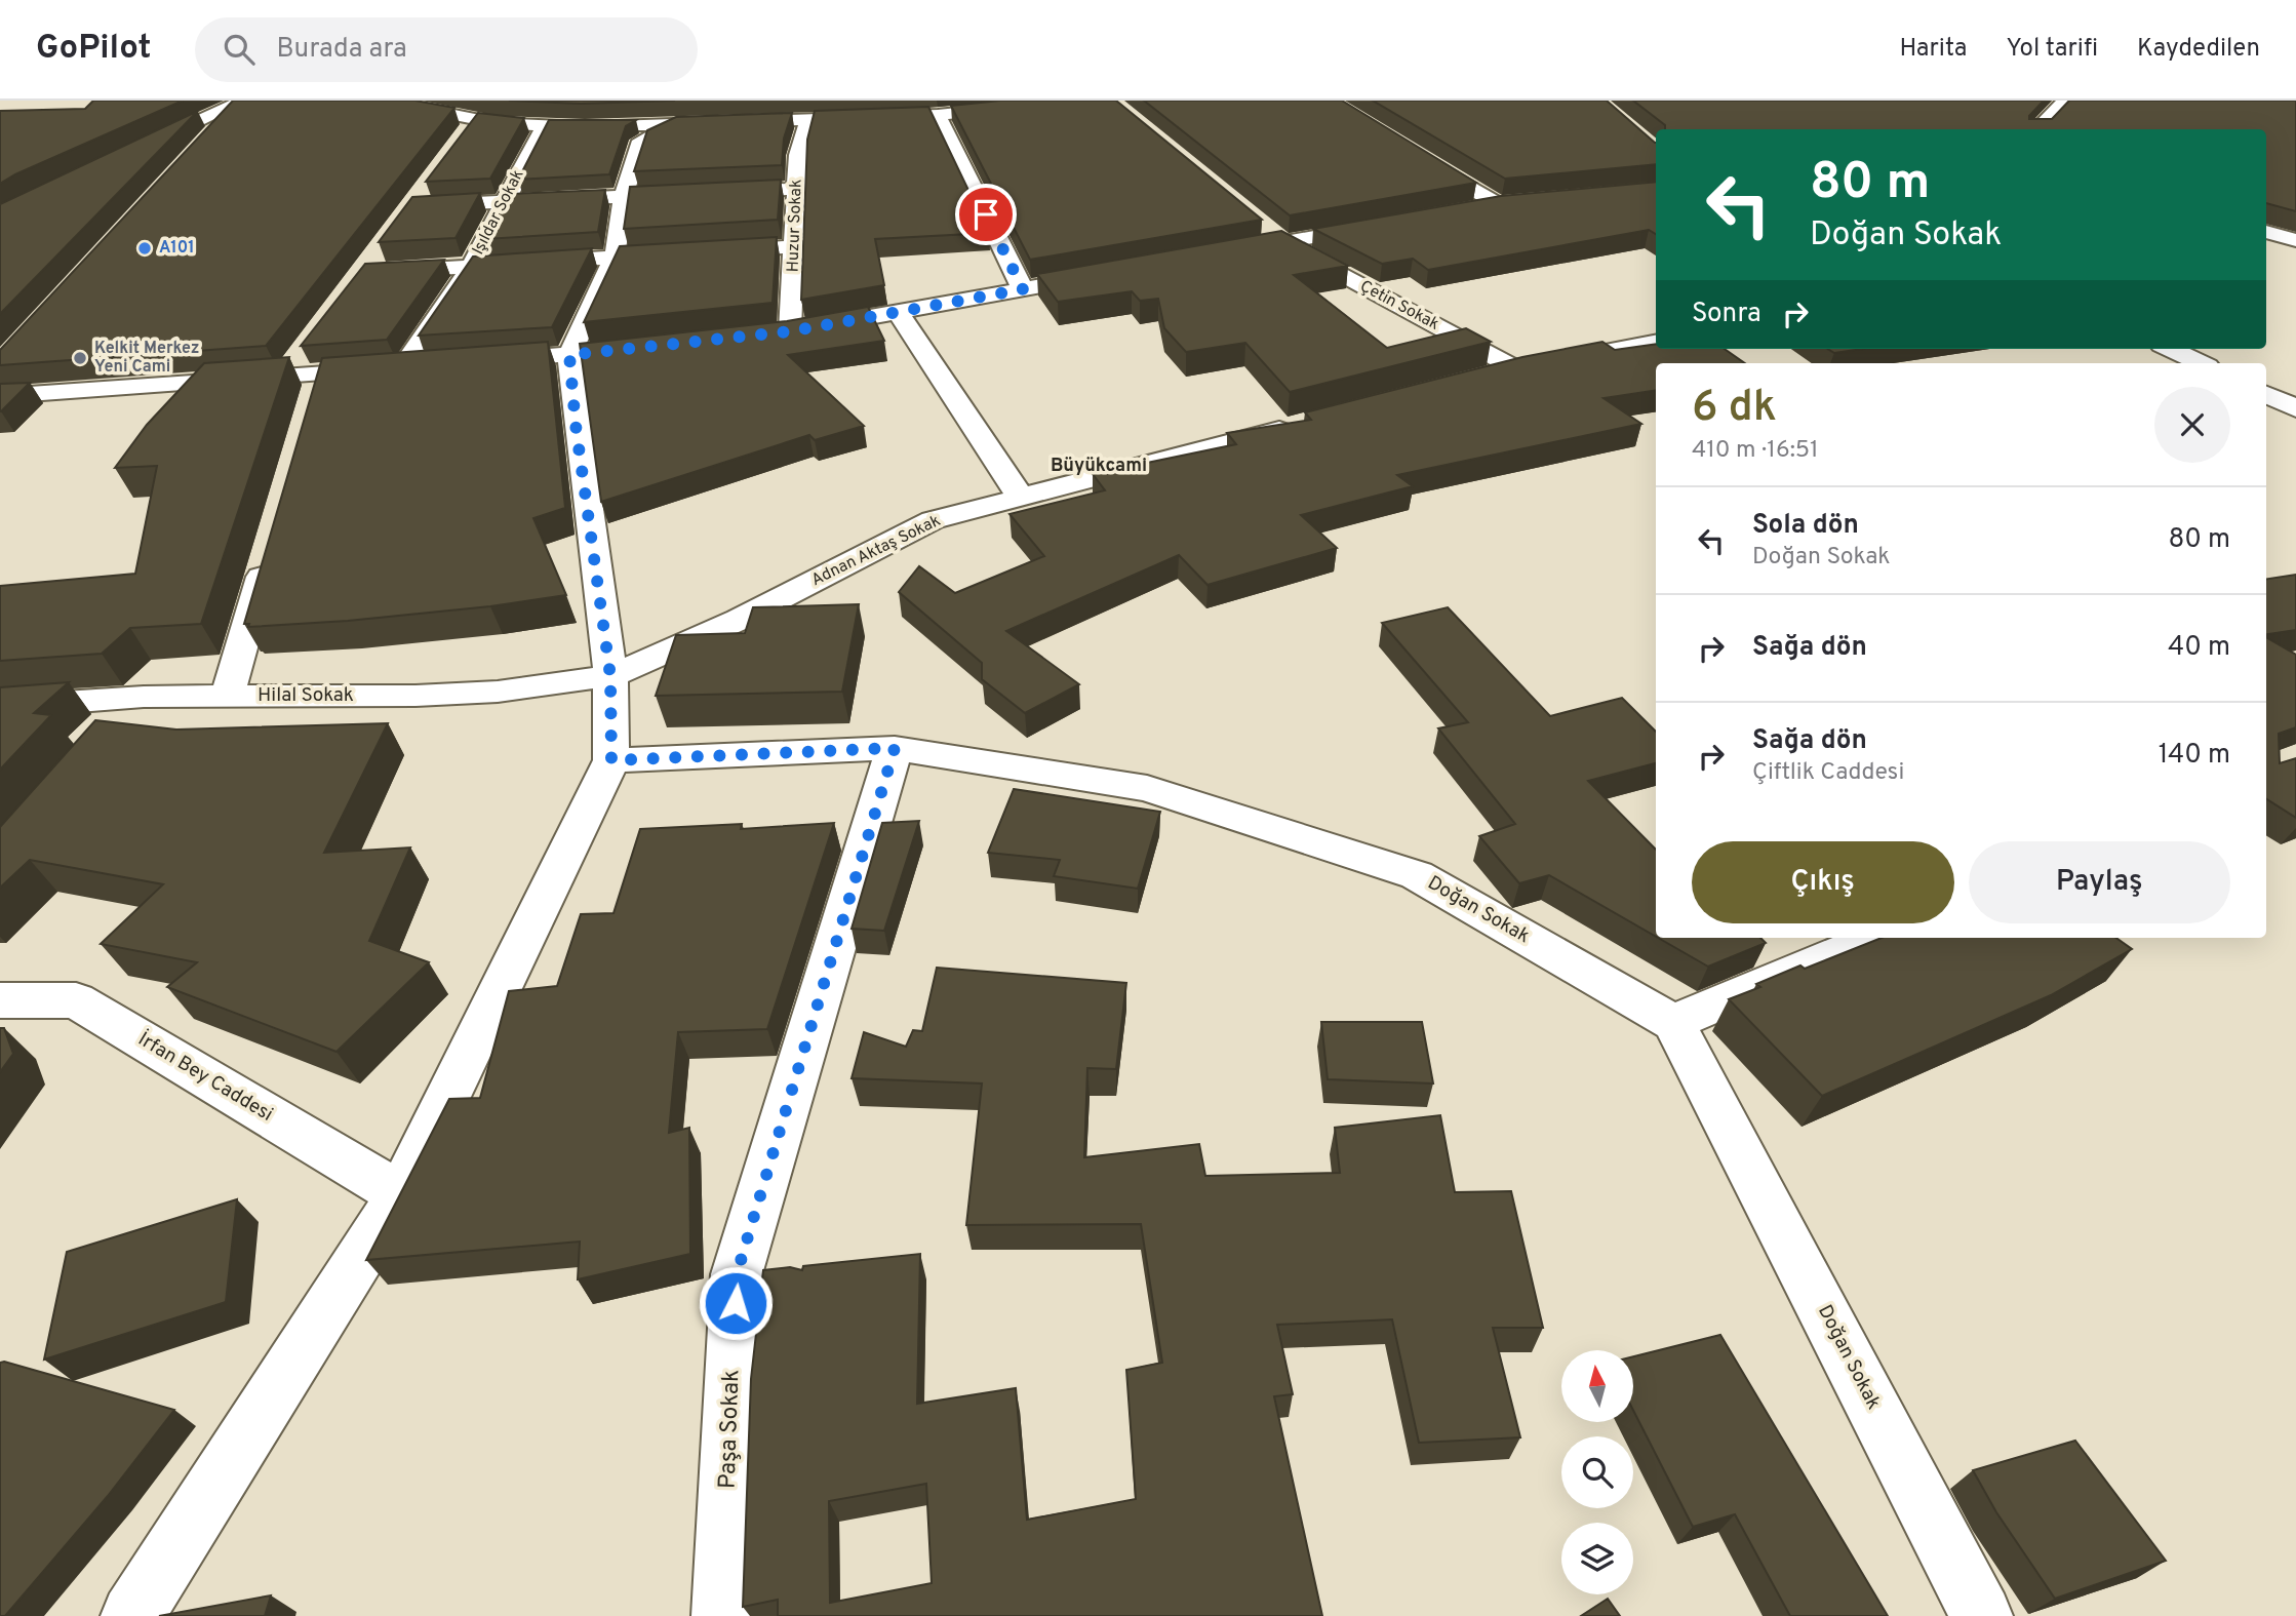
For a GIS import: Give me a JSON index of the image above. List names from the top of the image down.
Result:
{
  "streets": {
    "street": [
      "Işıldar Sokak",
      "Huzur Sokak",
      "Çetin Sokak",
      "Adnan Aktaş Sokak",
      "Hilal Sokak",
      "Doğan Sokak",
      "İrfan Bey Caddesi",
      "Paşa Sokak"
    ]
  },
  "crossings": [
    ["Adnan Aktaş Sokak", "Hilal Sokak"],
    ["Doğan Sokak", "Paşa Sokak"]
  ],
  "districts": ["Büyükcami"],
  "places": ["A101", "Kelkit Merkez Yeni Cami"],
  "north": "top",
  "page": {
    "header": "GoPilot",
    "search": "Burada ara",
    "nav": ["Harita", "Yol tarifi", "Kaydedilen"],
    "turn": ["80 m", "Doğan Sokak"],
    "then": "Sonra",
    "heading": ["6 dk", "410 m · 16:51"],
    "list": [
      {
        "name": "Sola dön",
        "note": "Doğan Sokak",
        "value": "80 m"
      },
      {
        "name": "Sağa dön",
        "value": "40 m"
      },
      {
        "name": "Sağa dön",
        "note": "Çiftlik Caddesi",
        "value": "140 m"
      }
    ],
    "buttons": ["Çıkış", "Paylaş"]
  }
}
